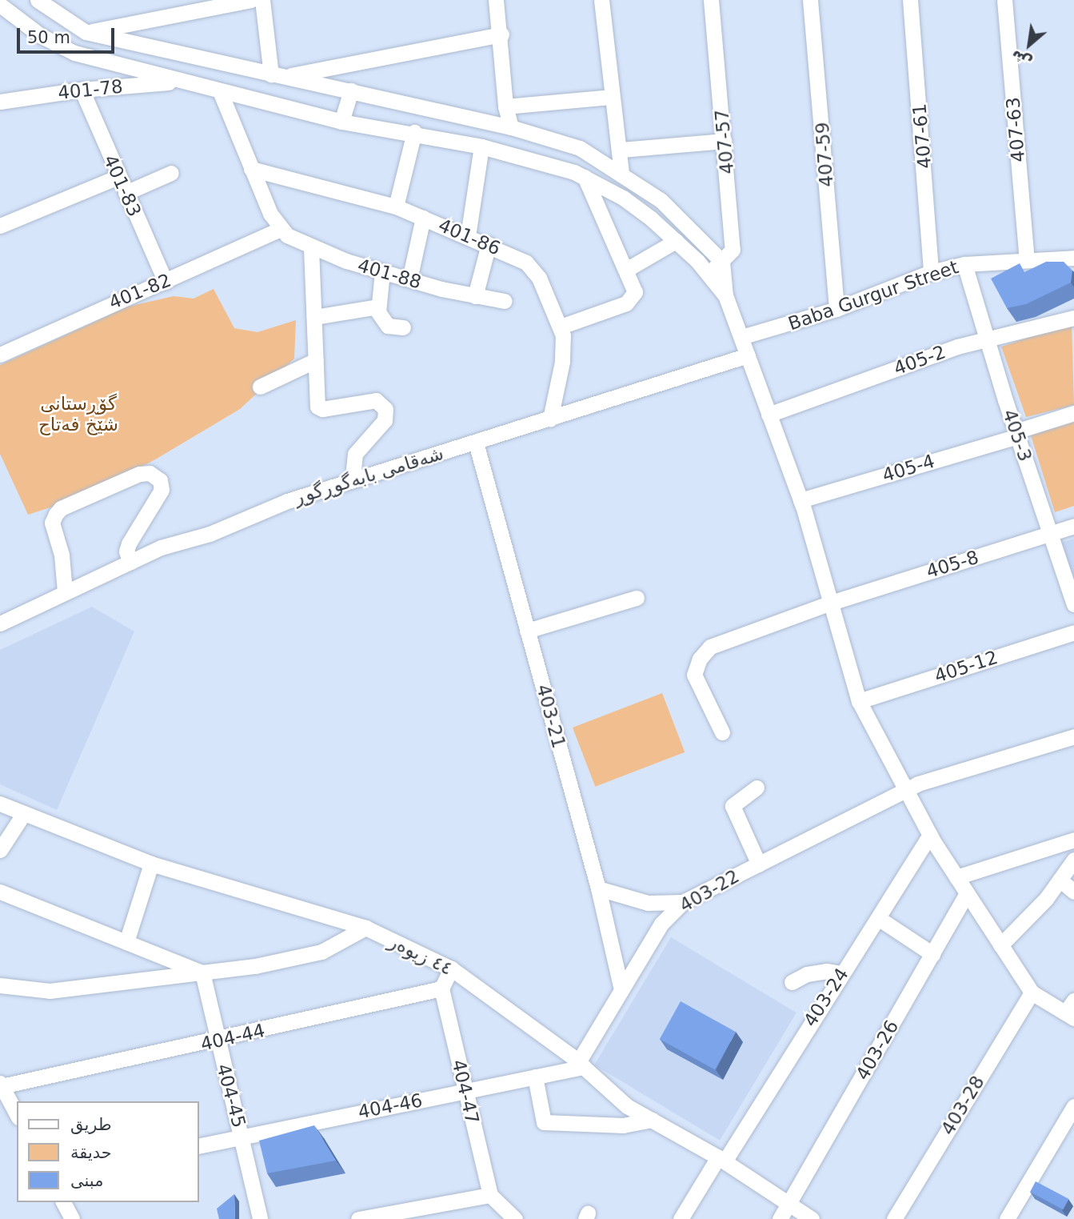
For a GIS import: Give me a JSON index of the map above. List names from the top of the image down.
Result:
{
  "streets": {
    "street": [
      "401-78",
      "407-63",
      "407-61",
      "407-57",
      "407-59",
      "401-83",
      "401-86",
      "401-88",
      "401-82",
      "Baba Gurgur Street",
      "405-2",
      "405-3",
      "405-4",
      "شەقامی بابەگوڕگوڕ",
      "405-8",
      "405-12",
      "403-21",
      "403-22",
      "٤٤ زیوەر",
      "403-24",
      "404-44",
      "403-26",
      "404-47",
      "404-45",
      "403-28",
      "404-46"
    ]
  },
  "crossings": [
    ["401-78", "401-83"],
    ["407-63", "Baba Gurgur Street"],
    ["407-61", "Baba Gurgur Street"],
    ["407-59", "Baba Gurgur Street"],
    ["401-83", "401-82"],
    ["401-86", "شەقامی بابەگوڕگوڕ"],
    ["401-88", "401-82"],
    ["Baba Gurgur Street", "405-3"],
    ["405-2", "405-3"],
    ["405-3", "405-4"],
    ["405-3", "405-8"],
    ["شەقامی بابەگوڕگوڕ", "403-21"],
    ["403-21", "403-22"],
    ["403-22", "٤٤ زیوەر"],
    ["403-22", "404-46"],
    ["٤٤ زیوەر", "403-24"],
    ["٤٤ زیوەر", "403-26"],
    ["٤٤ زیوەر", "404-46"],
    ["404-44", "404-47"],
    ["404-44", "404-45"],
    ["404-47", "404-46"],
    ["404-45", "404-46"]
  ],
  "parks": ["گۆڕستانی شێخ فەتاح"],
  "legend": ["طريق", "حديقة", "مبنى"],
  "scale_bar": "50 m",
  "north": "bottom left"
}
